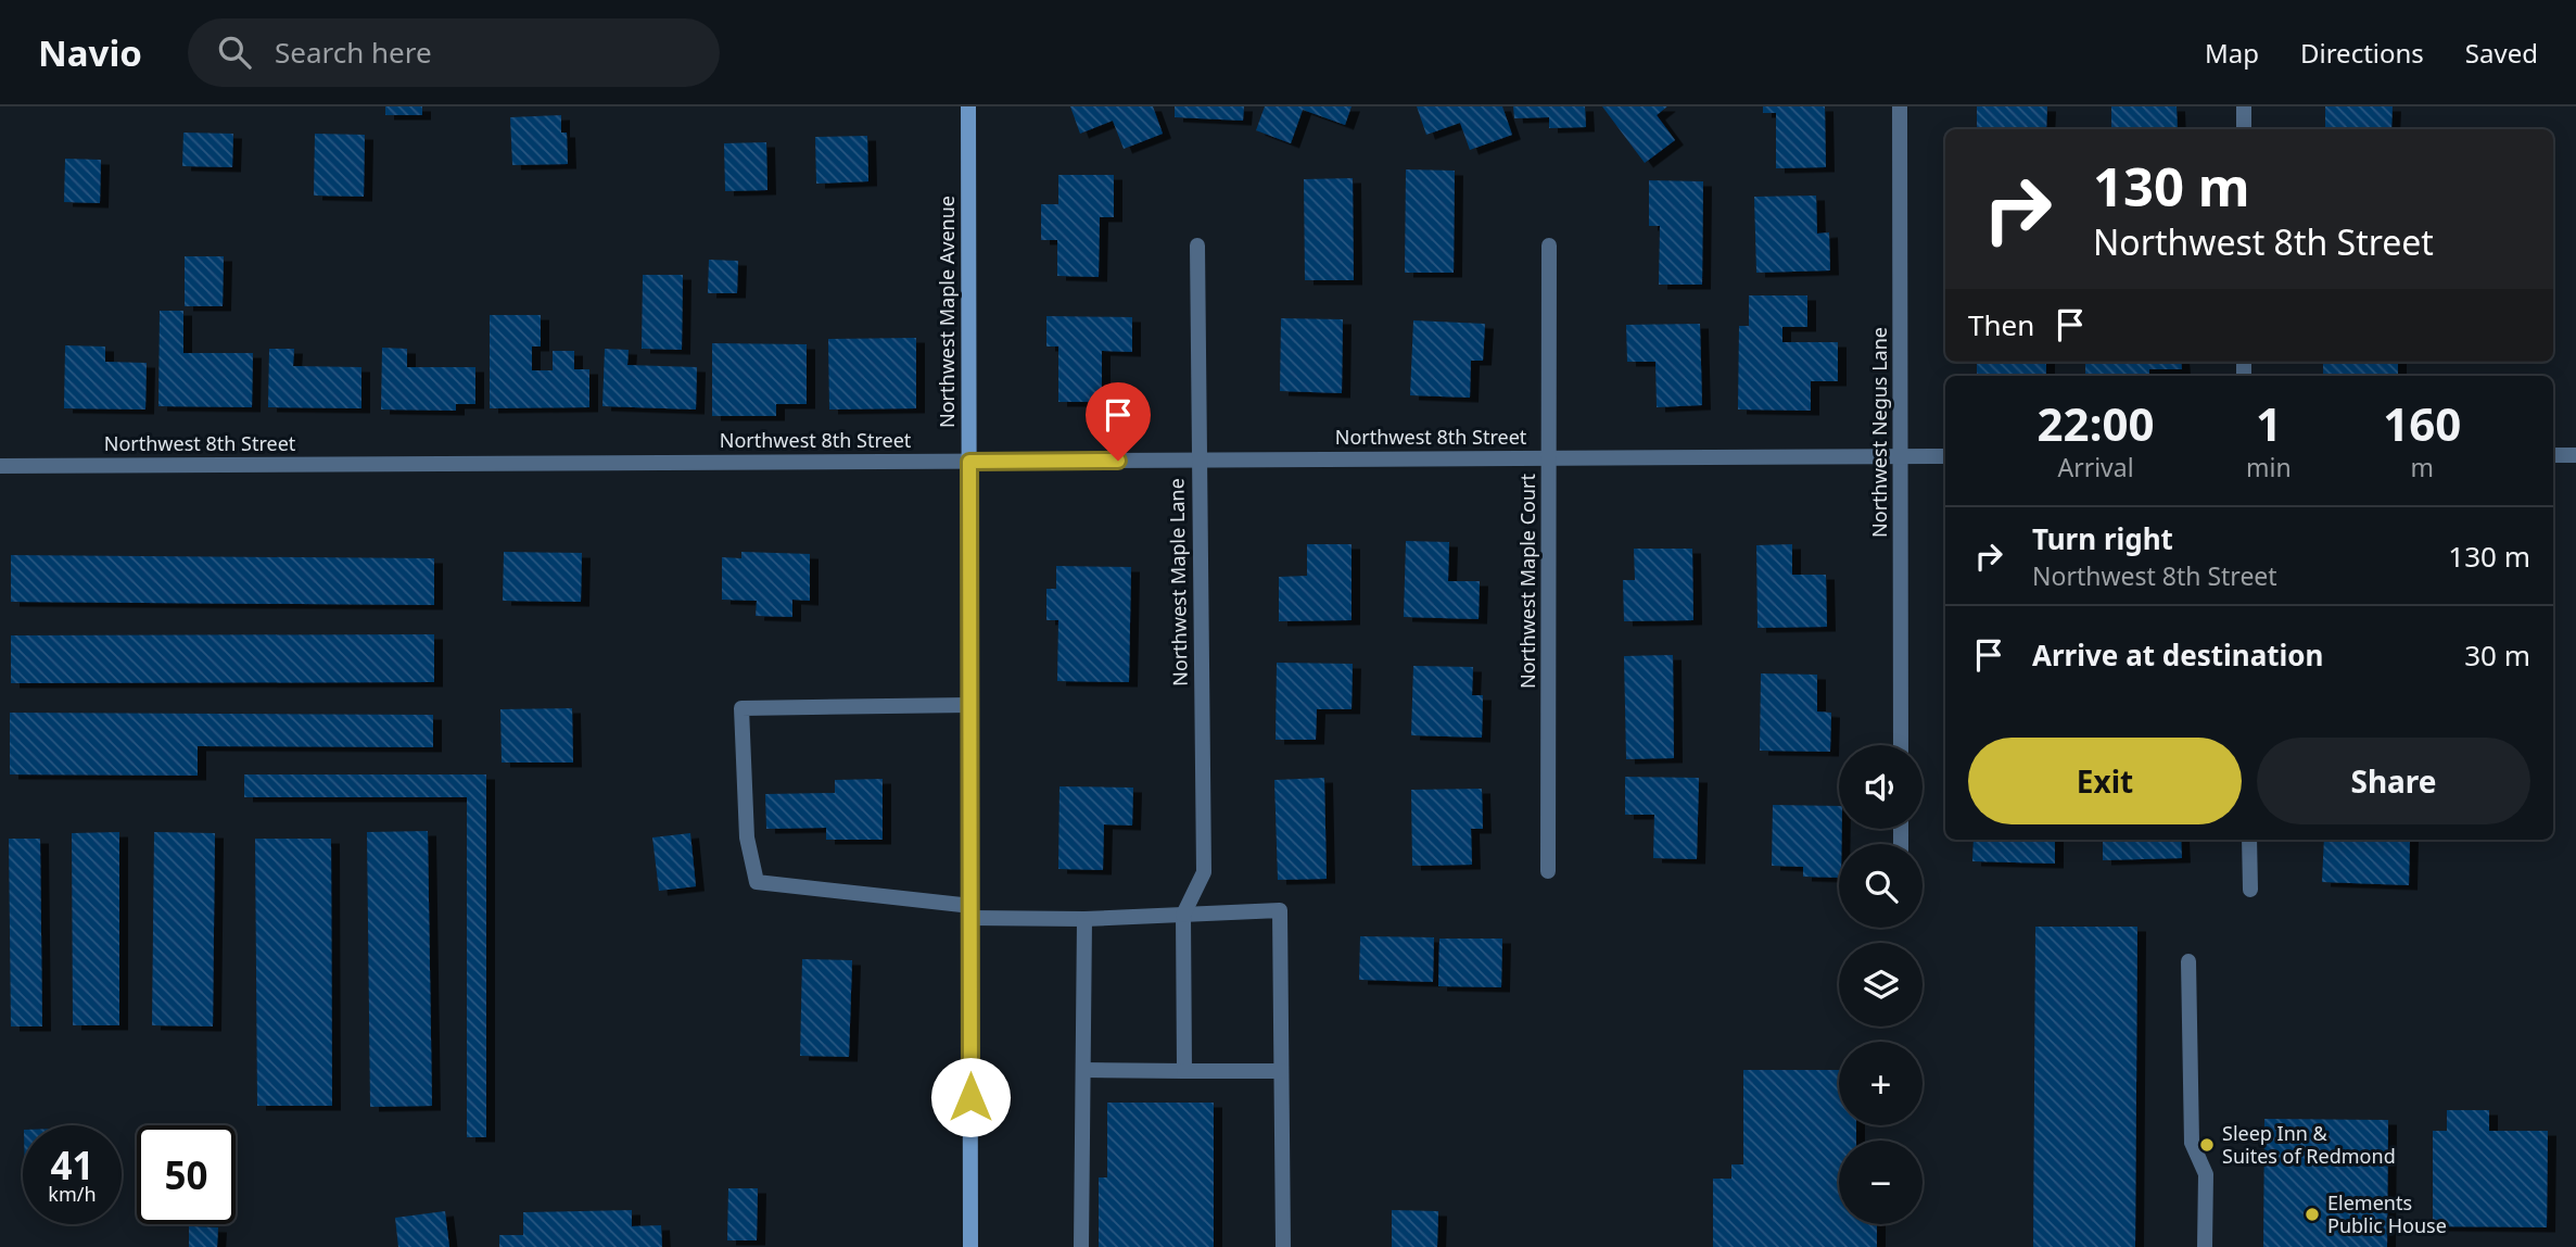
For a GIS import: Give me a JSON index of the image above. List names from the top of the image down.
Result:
{
  "streets": {
    "main road": ["Northwest Maple Avenue"],
    "street": [
      "Northwest Negus Lane",
      "Northwest 8th Street",
      "Northwest Maple Court",
      "Northwest Maple Lane"
    ]
  },
  "crossings": [
    ["Northwest Maple Avenue", "Northwest 8th Street"],
    ["Northwest Negus Lane", "Northwest 8th Street"],
    ["Northwest 8th Street", "Northwest Maple Court"],
    ["Northwest 8th Street", "Northwest Maple Lane"]
  ],
  "places": ["Sleep Inn & Suites of Redmond", "Elements Public House"],
  "page": {
    "header": "Navio",
    "search": "Search here",
    "nav": ["Map", "Directions", "Saved"],
    "turn": ["130 m", "Northwest 8th Street"],
    "then": "Then",
    "eta": [
      "22:00",
      "Arrival",
      "1",
      "min",
      "160",
      "m"
    ],
    "list": [
      {
        "name": "Turn right",
        "note": "Northwest 8th Street",
        "value": "130 m"
      },
      {
        "name": "Arrive at destination",
        "value": "30 m"
      }
    ],
    "buttons": ["Exit", "Share"],
    "map_buttons": ["+", "−"],
    "speed": "41 km/h",
    "limit": "50"
  }
}
